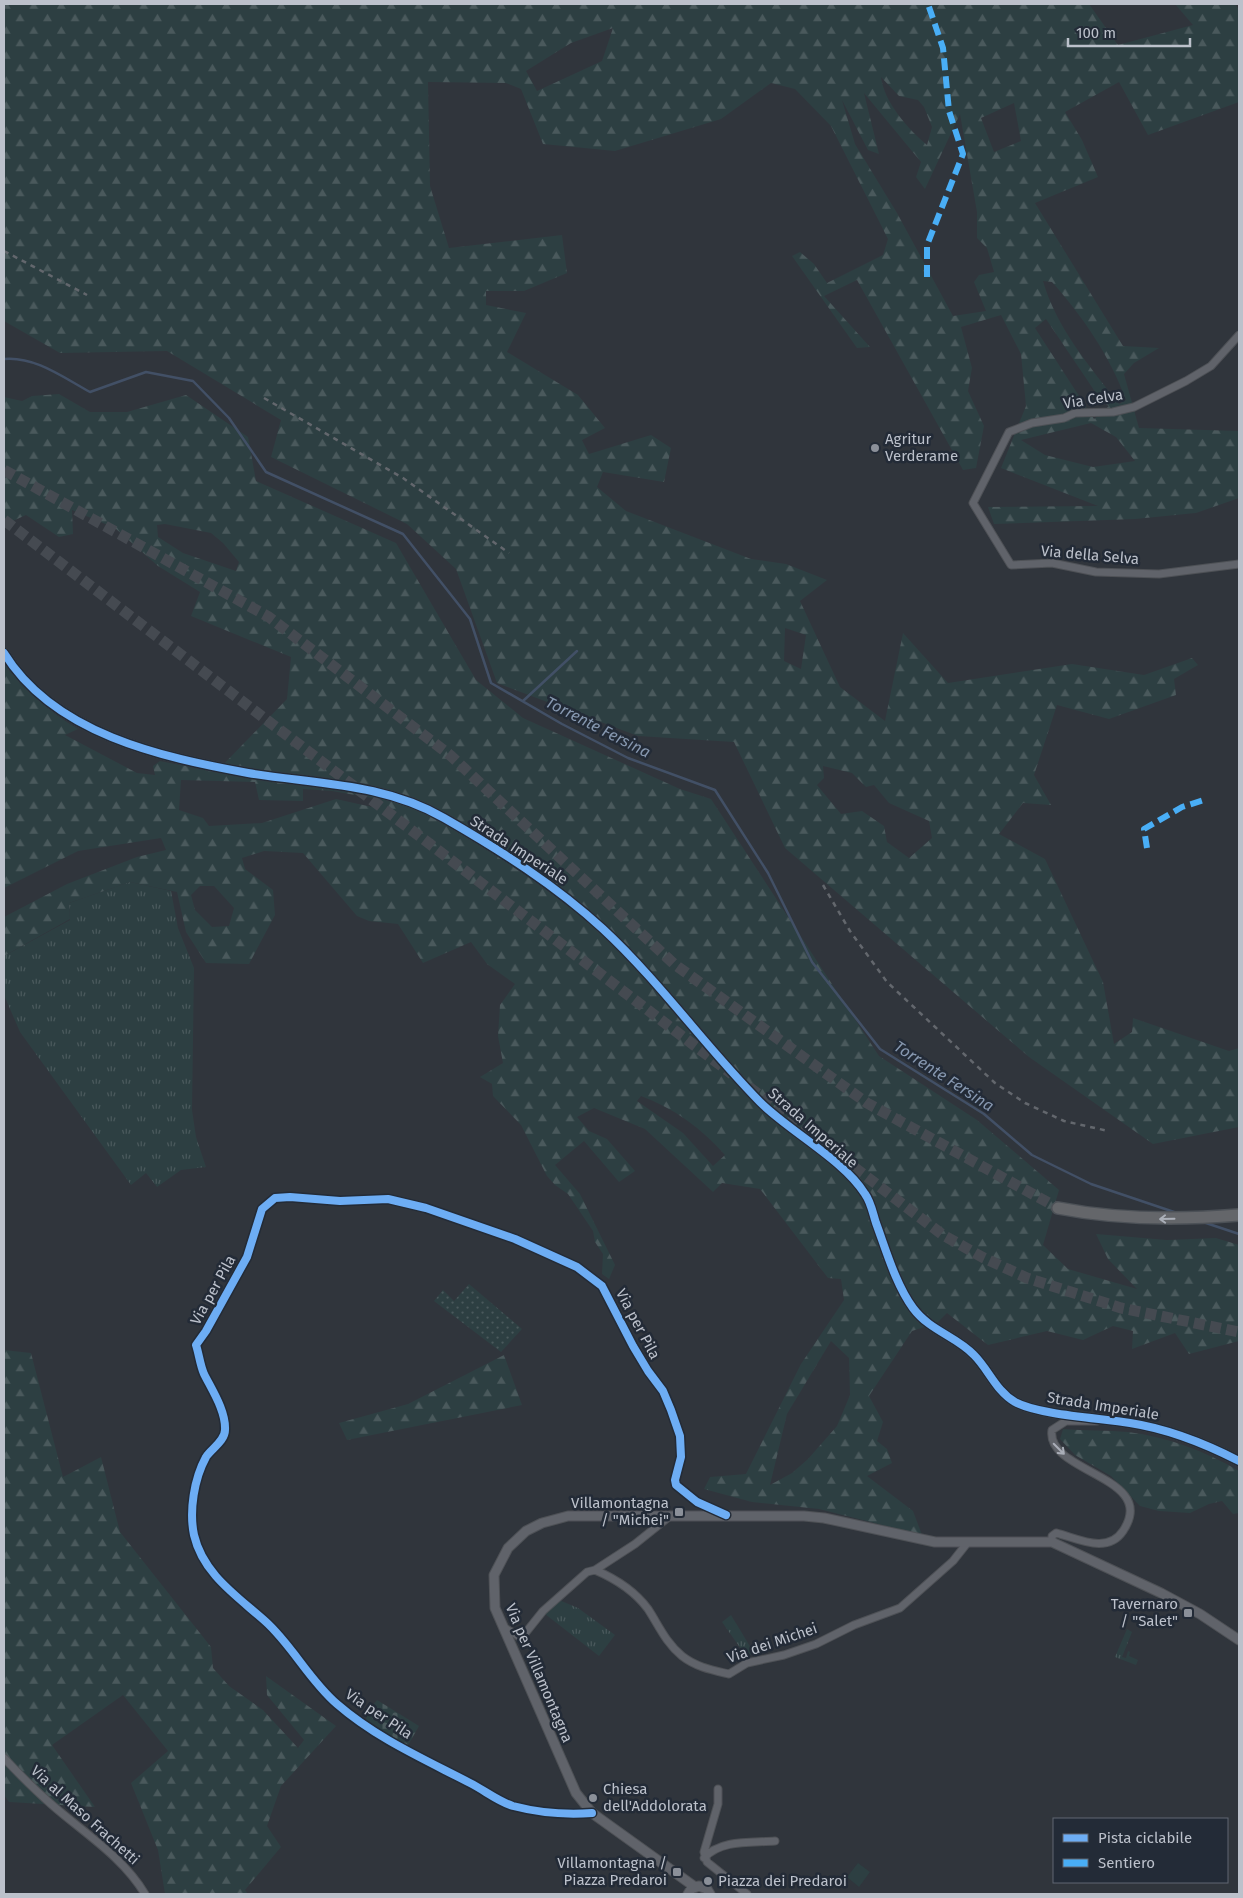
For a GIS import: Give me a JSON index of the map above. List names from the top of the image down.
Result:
{
  "streets": {
    "street": [
      "Via Celva",
      "Via della Selva",
      "Strada Imperiale",
      "Via per Pila",
      "Via dei Michei",
      "Via per Villamontagna",
      "Via al Maso Frachetti"
    ]
  },
  "crossings": [
    ["Via Celva", "Via della Selva"],
    ["Via per Pila", "Via per Villamontagna"],
    ["Via dei Michei", "Via per Villamontagna"]
  ],
  "water": ["Torrente Fersina"],
  "places": {
    "other": ["Agritur Verderame", "Chiesa dell'Addolorata", "Piazza dei Predaroi"],
    "transit": ["Villamontagna / \"Michei\"", "Tavernaro / \"Salet\"", "Villamontagna / Piazza Predaroi"]
  },
  "legend": ["Pista ciclabile", "Sentiero"],
  "scale_bar": "100 m"
}
